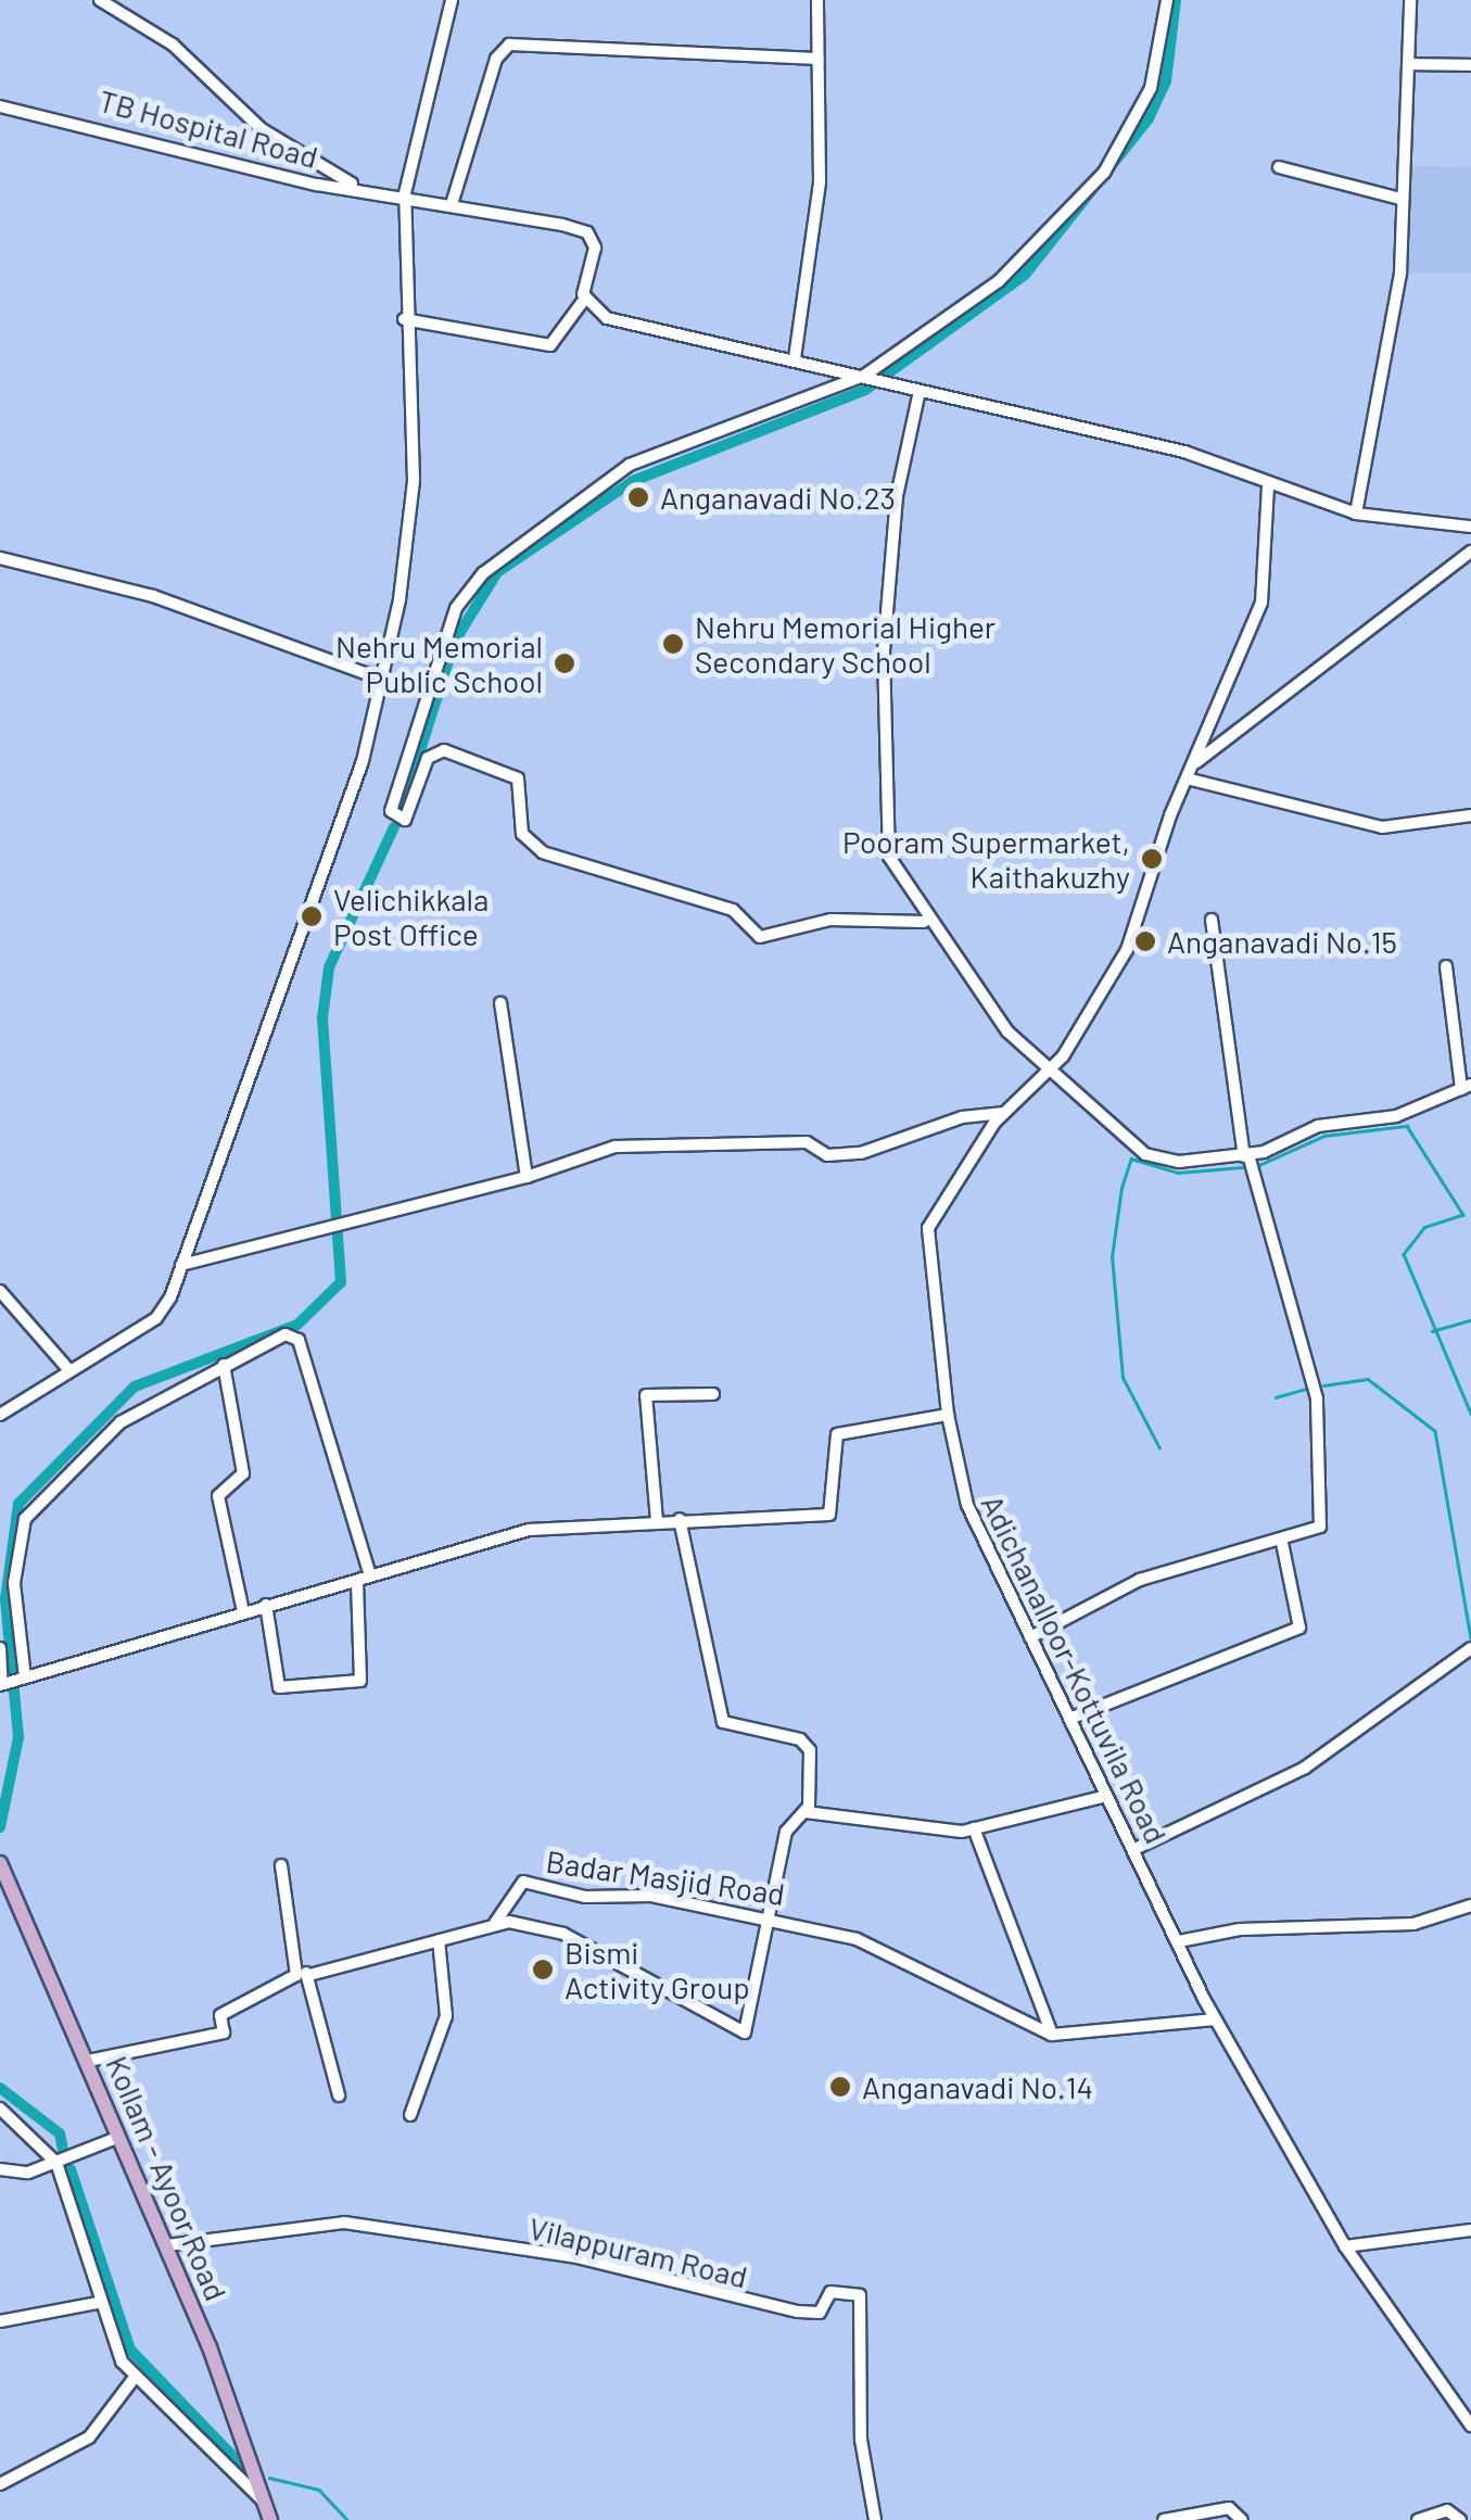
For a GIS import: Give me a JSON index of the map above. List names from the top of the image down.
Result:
{
  "streets": {
    "main road": ["Kollam - Ayoor Road"],
    "street": [
      "TB Hospital Road",
      "Adichanalloor-Kottuvila Road",
      "Badar Masjid Road",
      "Vilappuram Road"
    ]
  },
  "crossings": [
    ["Kollam - Ayoor Road", "Vilappuram Road"]
  ],
  "places": [
    "Anganavadi No.23",
    "Nehru Memorial Higher Secondary School",
    "Nehru Memorial Public School",
    "Pooram Supermarket, Kaithakuzhy",
    "Velichikkala Post Office",
    "Anganavadi No.15",
    "Bismi Activity Group",
    "Anganavadi No.14"
  ]
}
